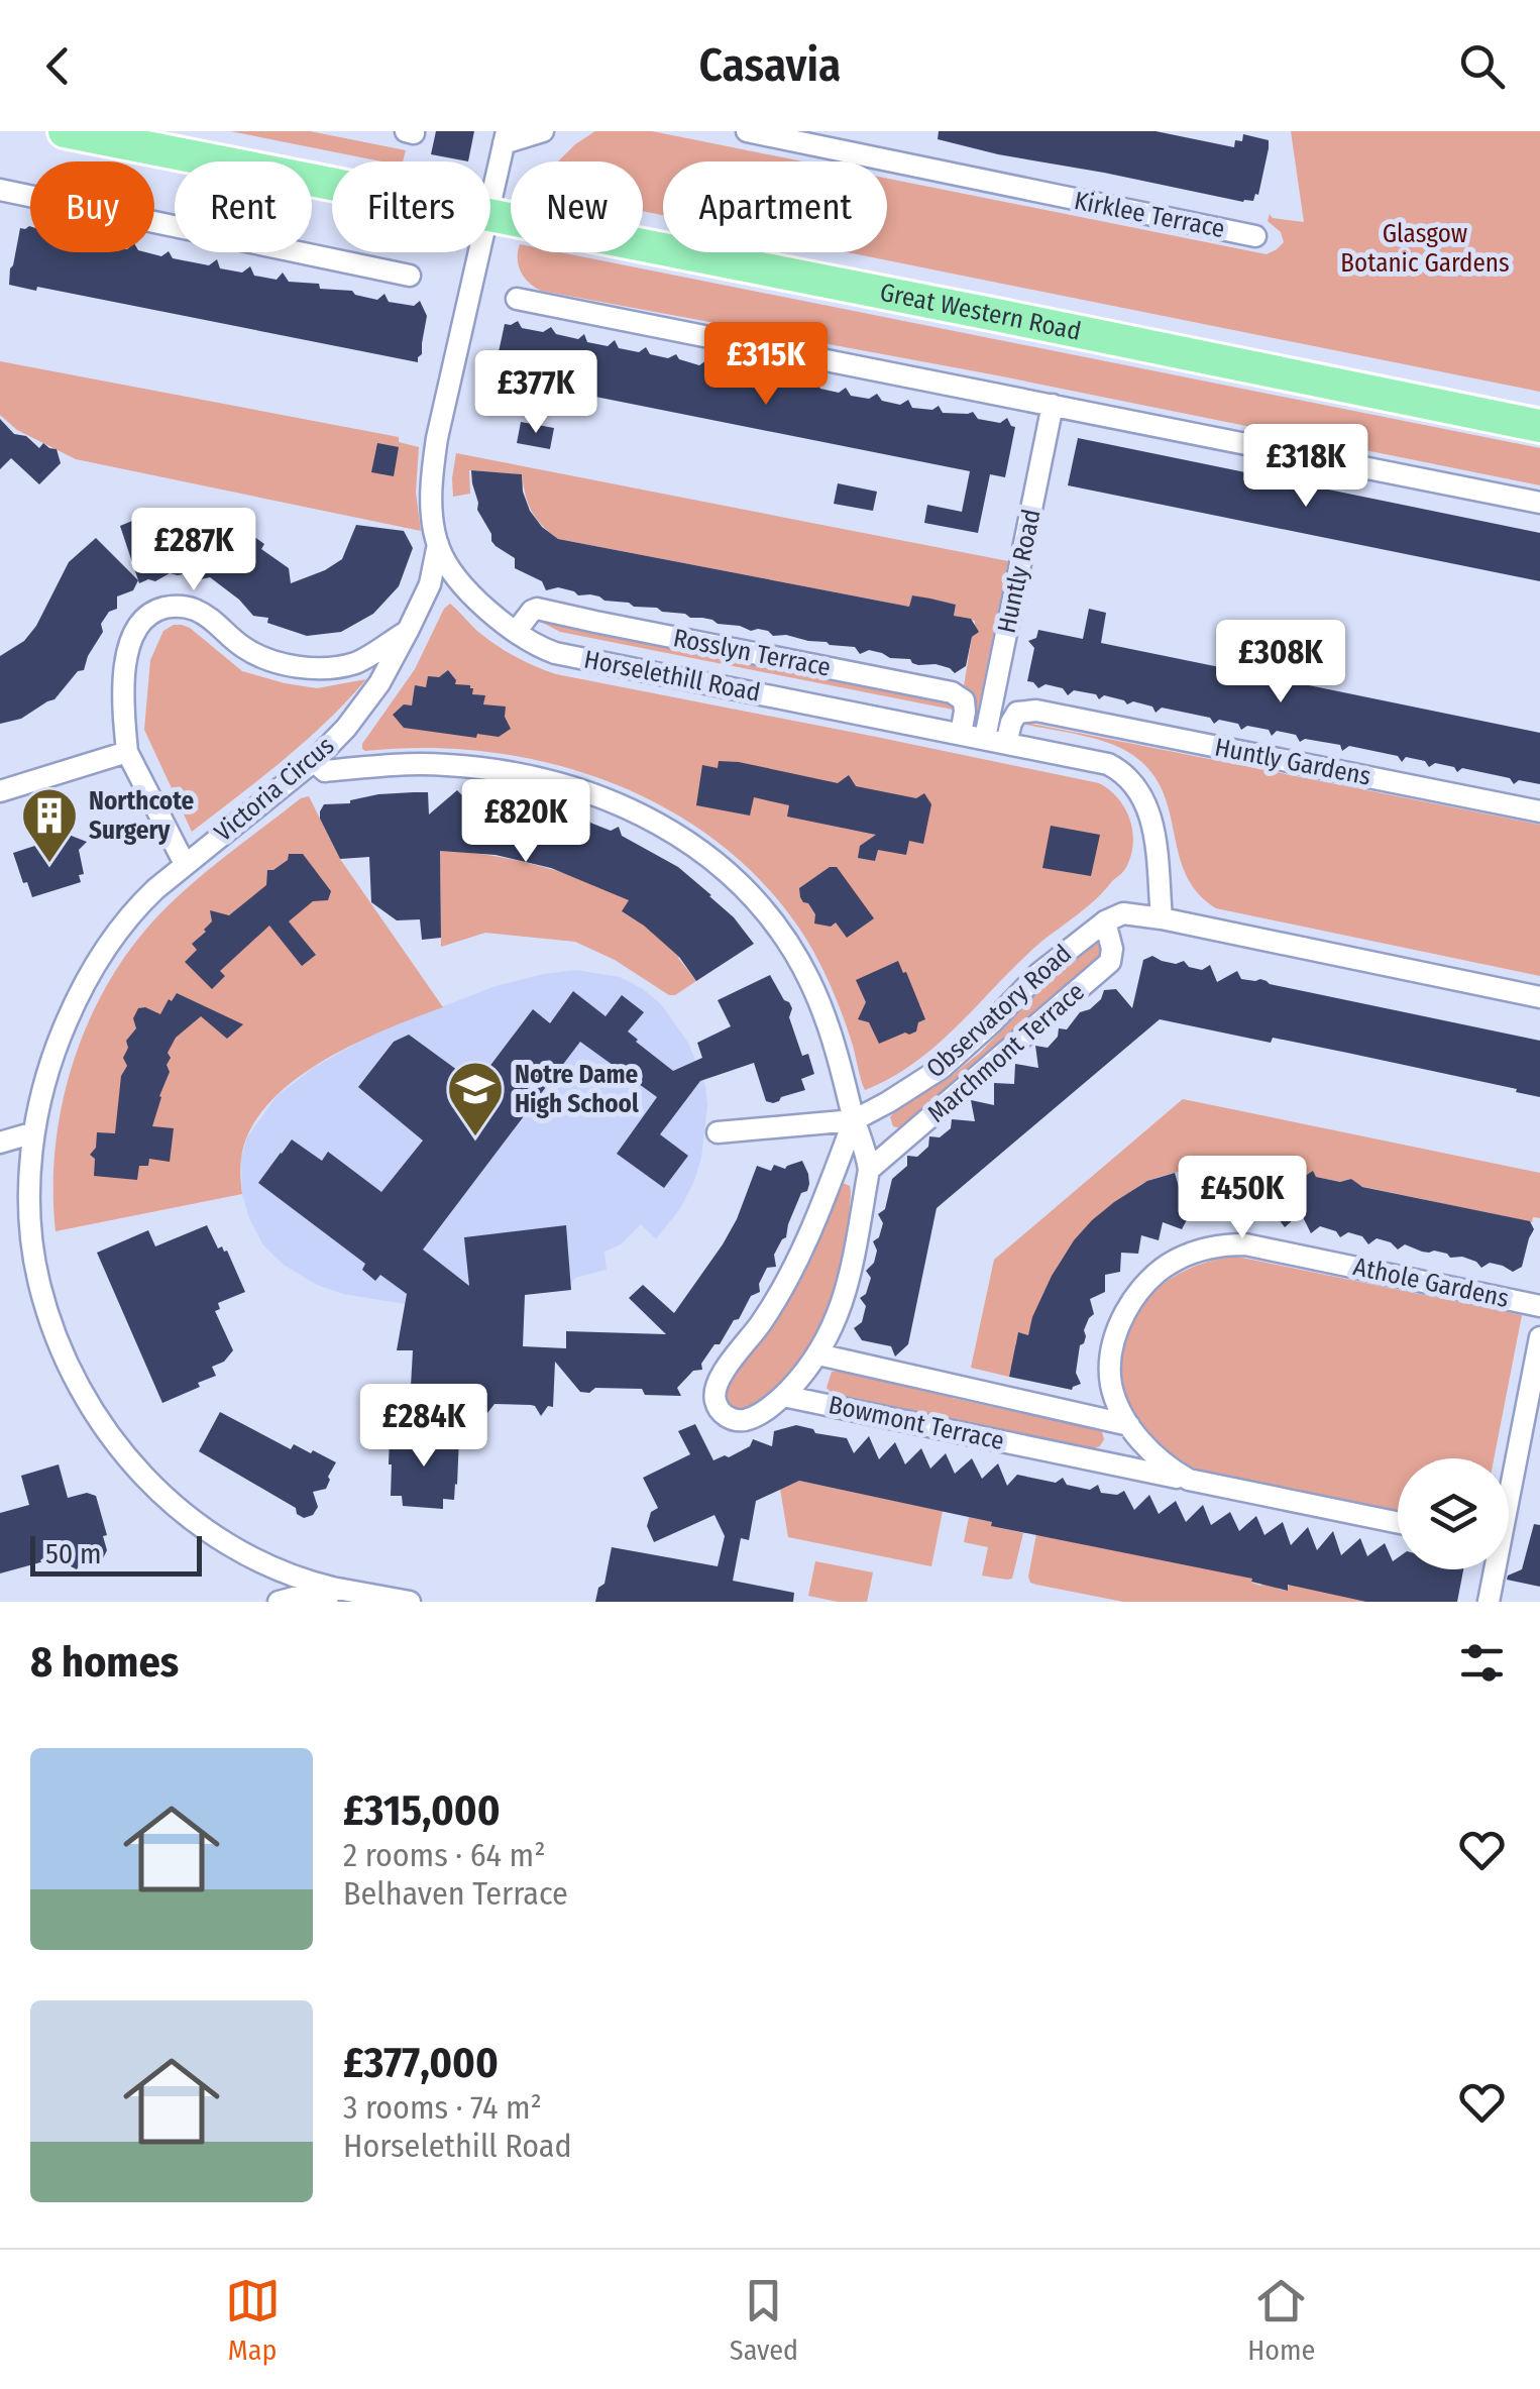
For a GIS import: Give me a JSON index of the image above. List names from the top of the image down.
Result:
{
  "streets": {
    "main road": ["Great Western Road"],
    "street": [
      "Kirklee Terrace",
      "Huntly Road",
      "Rosslyn Terrace",
      "Horselethill Road",
      "Huntly Gardens",
      "Victoria Circus",
      "Observatory Road",
      "Marchmont Terrace",
      "Athole Gardens",
      "Bowmont Terrace"
    ]
  },
  "crossings": [
    ["Huntly Road", "Horselethill Road"],
    ["Rosslyn Terrace", "Horselethill Road"],
    ["Horselethill Road", "Huntly Gardens"],
    ["Horselethill Road", "Victoria Circus"],
    ["Observatory Road", "Marchmont Terrace"],
    ["Athole Gardens", "Bowmont Terrace"]
  ],
  "parks": ["Glasgow Botanic Gardens"],
  "places": {
    "building": ["Northcote Surgery"],
    "school or university": ["Notre Dame High School"]
  },
  "scale_bar": "50 m",
  "page": {
    "header": "Casavia",
    "chip": [
      "Buy",
      "Rent",
      "Filters",
      "New",
      "Apartment"
    ],
    "price": [
      "£315K",
      "£377K",
      "£318K",
      "£287K",
      "£308K",
      "£820K",
      "£450K",
      "£284K"
    ],
    "scale": "50 m",
    "heading": "8 homes",
    "list": [
      {
        "name": "£315,000",
        "note": "2 rooms · 64 m² · Belhaven Terrace"
      },
      {
        "name": "£377,000",
        "note": "3 rooms · 74 m² · Horselethill Road"
      }
    ],
    "tabs": ["Map", "Saved", "Home"]
  }
}
